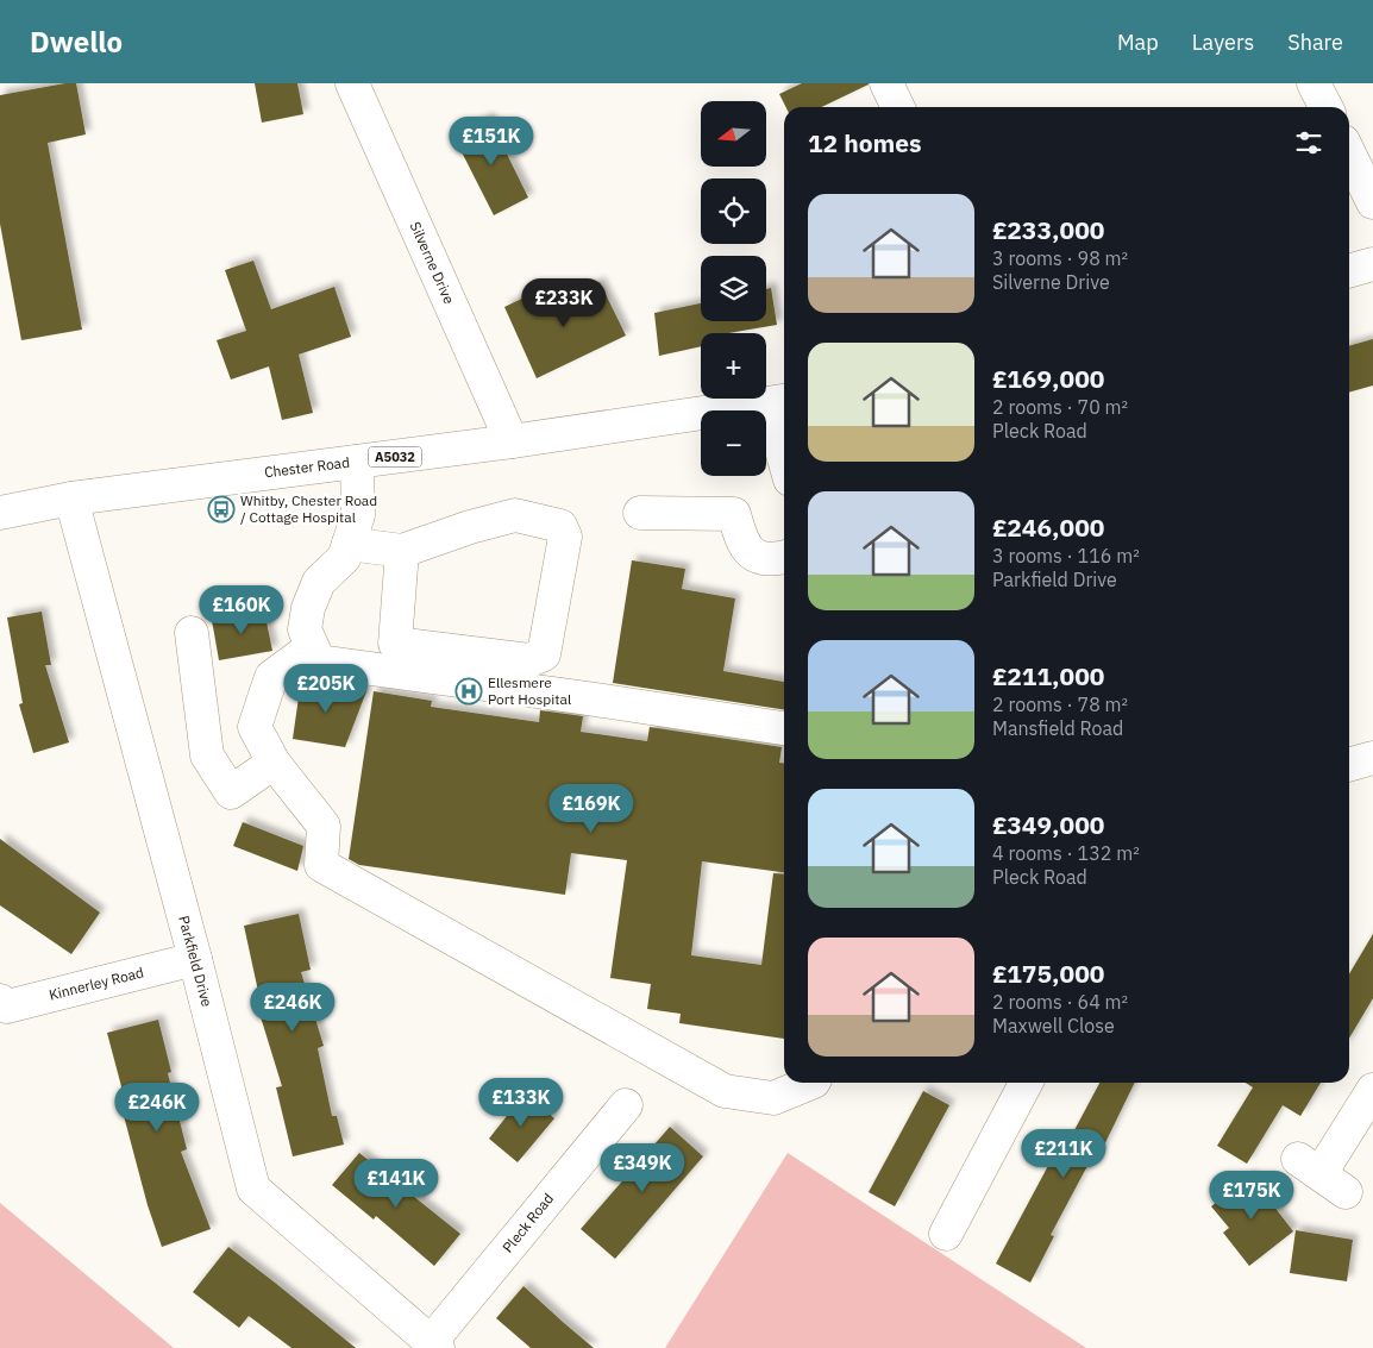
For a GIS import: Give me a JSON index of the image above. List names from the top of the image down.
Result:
{
  "streets": {
    "street": [
      "Silverne Drive",
      "A5032",
      "Chester Road",
      "Parkfield Drive",
      "Kinnerley Road",
      "Pleck Road"
    ]
  },
  "crossings": [
    ["Silverne Drive", "Chester Road"],
    ["Chester Road", "Parkfield Drive"],
    ["Parkfield Drive", "Kinnerley Road"],
    ["Parkfield Drive", "Pleck Road"]
  ],
  "places": {
    "bus stop": ["Whitby, Chester Road / Cottage Hospital"],
    "hospital": ["Ellesmere Port Hospital"]
  },
  "north": "left",
  "page": {
    "header": "Dwello",
    "nav": ["Map", "Layers", "Share"],
    "map_buttons": ["+", "−"],
    "heading": "12 homes",
    "price": [
      "£151K",
      "£233K",
      "£160K",
      "£205K",
      "£169K",
      "£246K",
      "£133K",
      "£246K",
      "£211K",
      "£349K",
      "£141K",
      "£175K"
    ],
    "list": [
      {
        "name": "£233,000",
        "note": "3 rooms · 98 m² · Silverne Drive"
      },
      {
        "name": "£169,000",
        "note": "2 rooms · 70 m² · Pleck Road"
      },
      {
        "name": "£246,000",
        "note": "3 rooms · 116 m² · Parkfield Drive"
      },
      {
        "name": "£211,000",
        "note": "2 rooms · 78 m² · Mansfield Road"
      },
      {
        "name": "£349,000",
        "note": "4 rooms · 132 m² · Pleck Road"
      },
      {
        "name": "£175,000",
        "note": "2 rooms · 64 m² · Maxwell Close"
      }
    ]
  }
}
